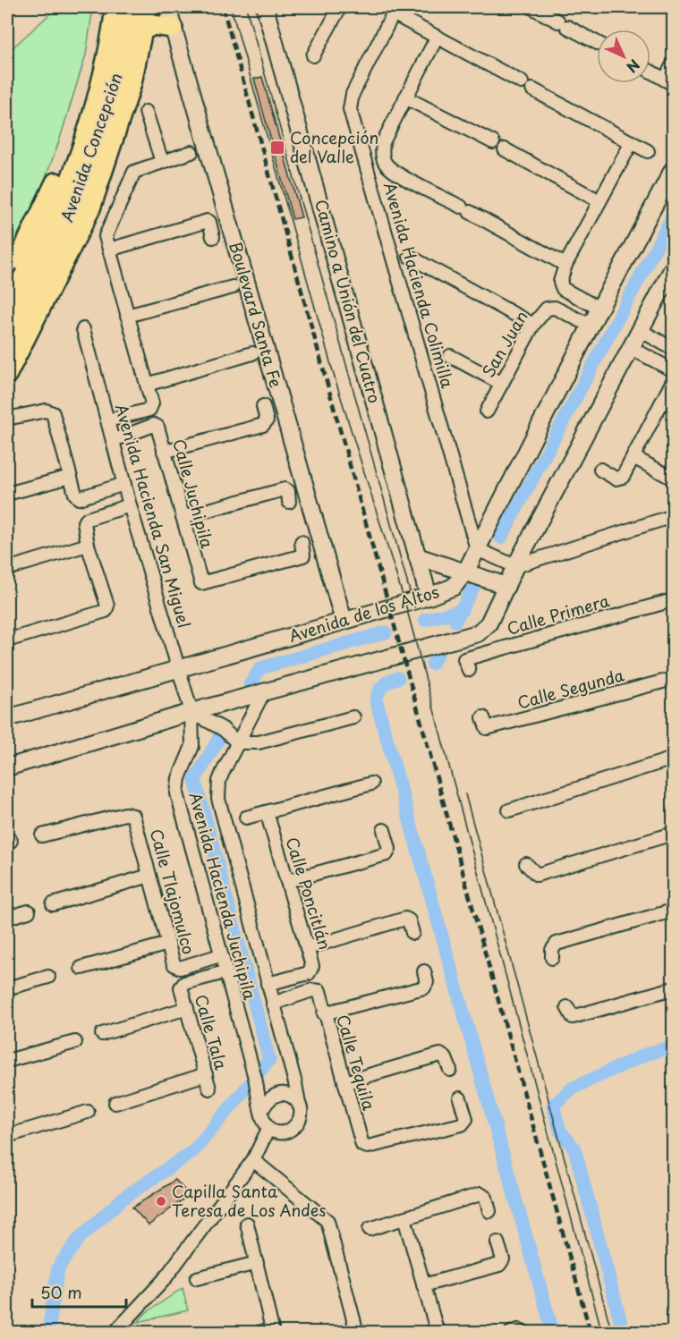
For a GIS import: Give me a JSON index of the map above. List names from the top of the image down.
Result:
{
  "streets": {
    "main road": ["Avenida Concepción"],
    "street": [
      "Avenida Hacienda Colimilla",
      "Camino a Unión del Cuatro",
      "Boulevard Santa Fe",
      "San Juan",
      "Calle Juchipila",
      "Avenida Hacienda San Miguel",
      "Avenida de los Altos",
      "Calle Primera",
      "Calle Segunda",
      "Calle Tlajomulco",
      "Calle Poncitlán",
      "Avenida Hacienda Juchipila",
      "Calle Tala",
      "Calle Tequila"
    ]
  },
  "crossings": [
    ["Avenida Hacienda Colimilla", "Avenida de los Altos"],
    ["Camino a Unión del Cuatro", "Avenida de los Altos"],
    ["Boulevard Santa Fe", "Avenida de los Altos"],
    ["San Juan", "Avenida de los Altos"],
    ["Calle Juchipila", "Avenida Hacienda San Miguel"],
    ["Avenida Hacienda San Miguel", "Avenida de los Altos"],
    ["Avenida Hacienda San Miguel", "Avenida Hacienda Juchipila"],
    ["Calle Tlajomulco", "Avenida Hacienda Juchipila"],
    ["Calle Poncitlán", "Avenida Hacienda Juchipila"],
    ["Avenida Hacienda Juchipila", "Calle Tala"],
    ["Avenida Hacienda Juchipila", "Calle Tequila"]
  ],
  "places": {
    "transit": ["Concepción del Valle"],
    "other": ["Capilla Santa Teresa de Los Andes"]
  },
  "scale_bar": "50 m",
  "north": "bottom right"
}
